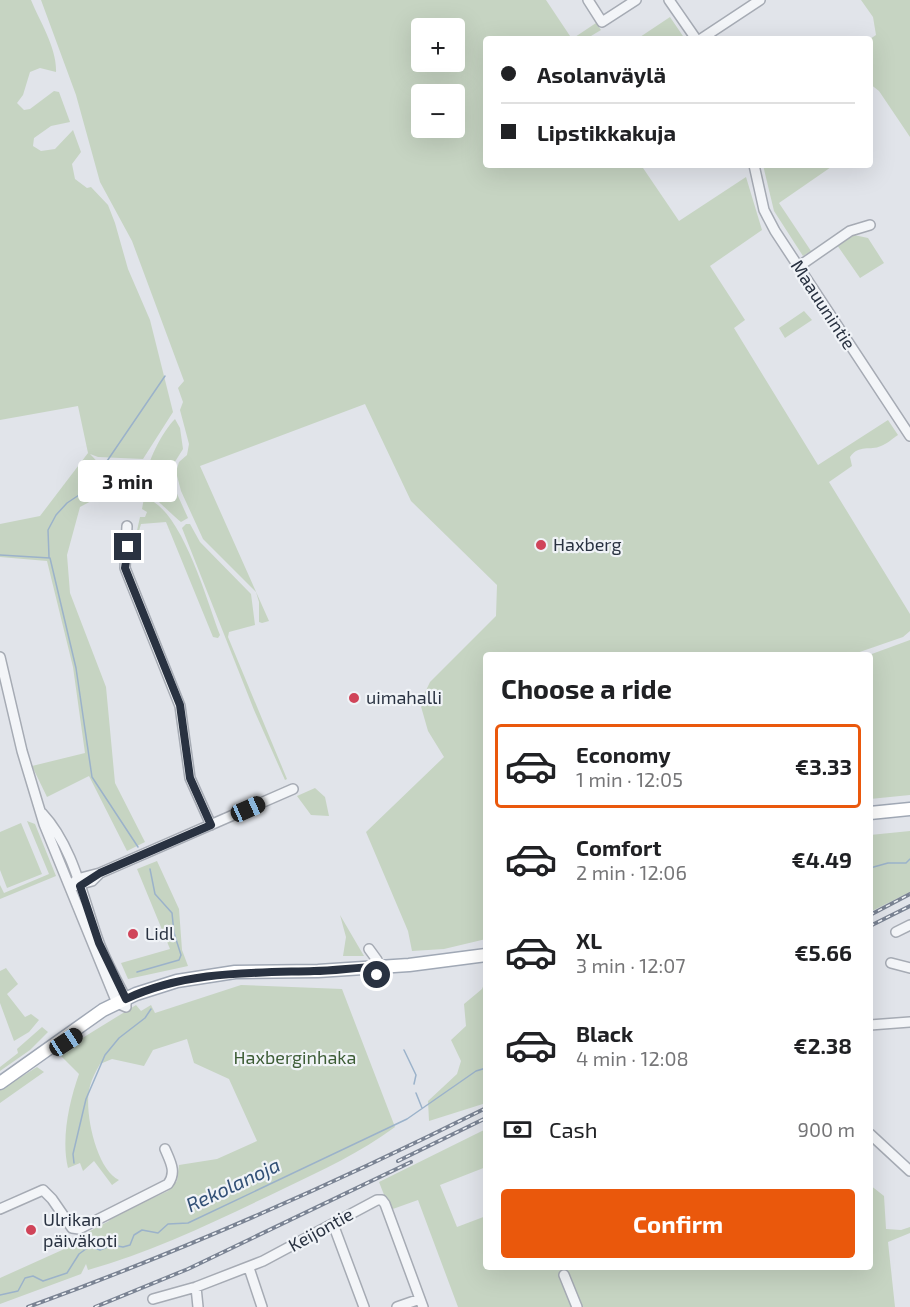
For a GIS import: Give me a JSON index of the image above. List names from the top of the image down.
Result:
{
  "streets": {
    "street": ["Maauunintie", "Keijontie"]
  },
  "water": ["Rekolanoja"],
  "parks": ["Haxberginhaka"],
  "places": [
    "Haxberg",
    "uimahalli",
    "Lidl",
    "Ulrikan päiväkoti"
  ],
  "page": {
    "map_buttons": ["+", "−"],
    "banner": ["Asolanväylä", "Lipstikkakuja"],
    "bubble": "3 min",
    "heading": "Choose a ride",
    "list": [
      {
        "name": "Economy",
        "note": "1 min · 12:05",
        "value": "€3.33"
      },
      {
        "name": "Comfort",
        "note": "2 min · 12:06",
        "value": "€4.49"
      },
      {
        "name": "XL",
        "note": "3 min · 12:07",
        "value": "€5.66"
      },
      {
        "name": "Black",
        "note": "4 min · 12:08",
        "value": "€2.38"
      }
    ],
    "pay": ["Cash", "900 m"],
    "buttons": "Confirm"
  }
}
